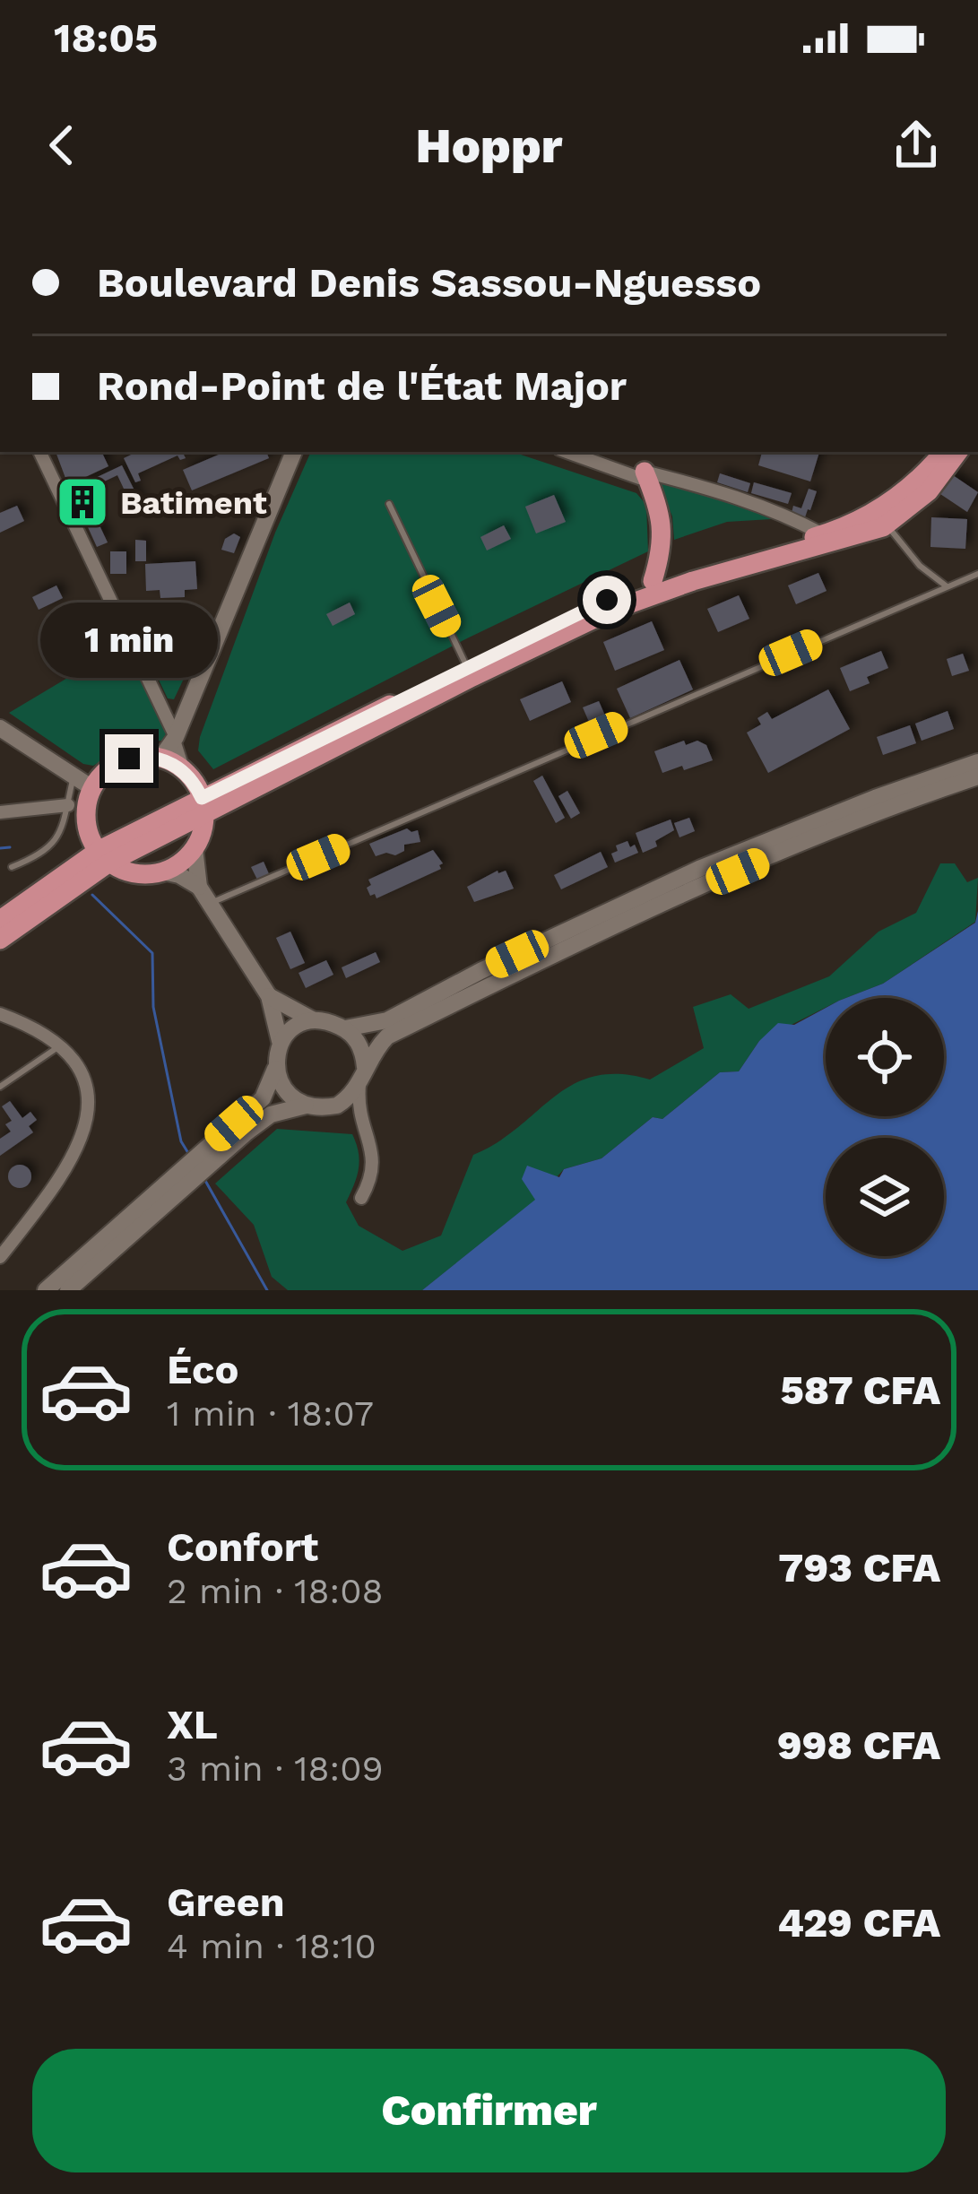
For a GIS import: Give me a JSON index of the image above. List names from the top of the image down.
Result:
{
  "places": {
    "building": ["Batiment"]
  },
  "page": {
    "status": "18:05",
    "header": "Hoppr",
    "banner": ["Boulevard Denis Sassou-Nguesso", "Rond-Point de l'État Major"],
    "bubble": "1 min",
    "list": [
      {
        "name": "Éco",
        "note": "1 min · 18:07",
        "value": "587 CFA"
      },
      {
        "name": "Confort",
        "note": "2 min · 18:08",
        "value": "793 CFA"
      },
      {
        "name": "XL",
        "note": "3 min · 18:09",
        "value": "998 CFA"
      },
      {
        "name": "Green",
        "note": "4 min · 18:10",
        "value": "429 CFA"
      }
    ],
    "buttons": "Confirmer"
  }
}
